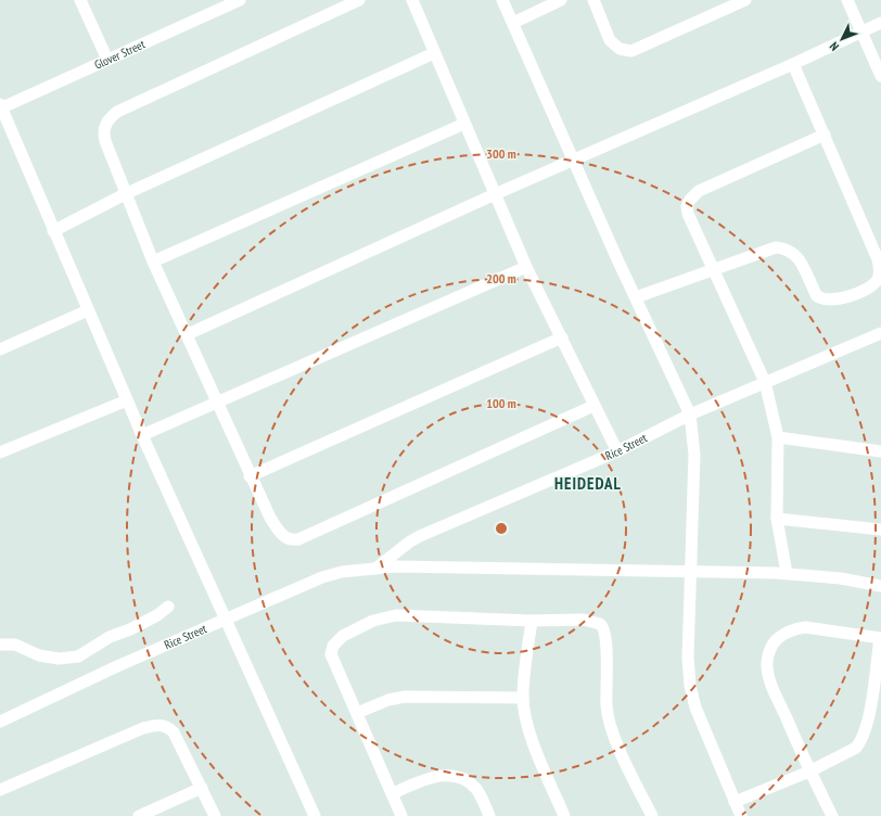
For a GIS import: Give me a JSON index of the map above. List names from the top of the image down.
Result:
{
  "streets": {
    "street": ["Glover Street", "Rice Street"]
  },
  "districts": ["HEIDEDAL"],
  "north": "bottom left",
  "rings": ["300 m", "200 m", "100 m"]
}
